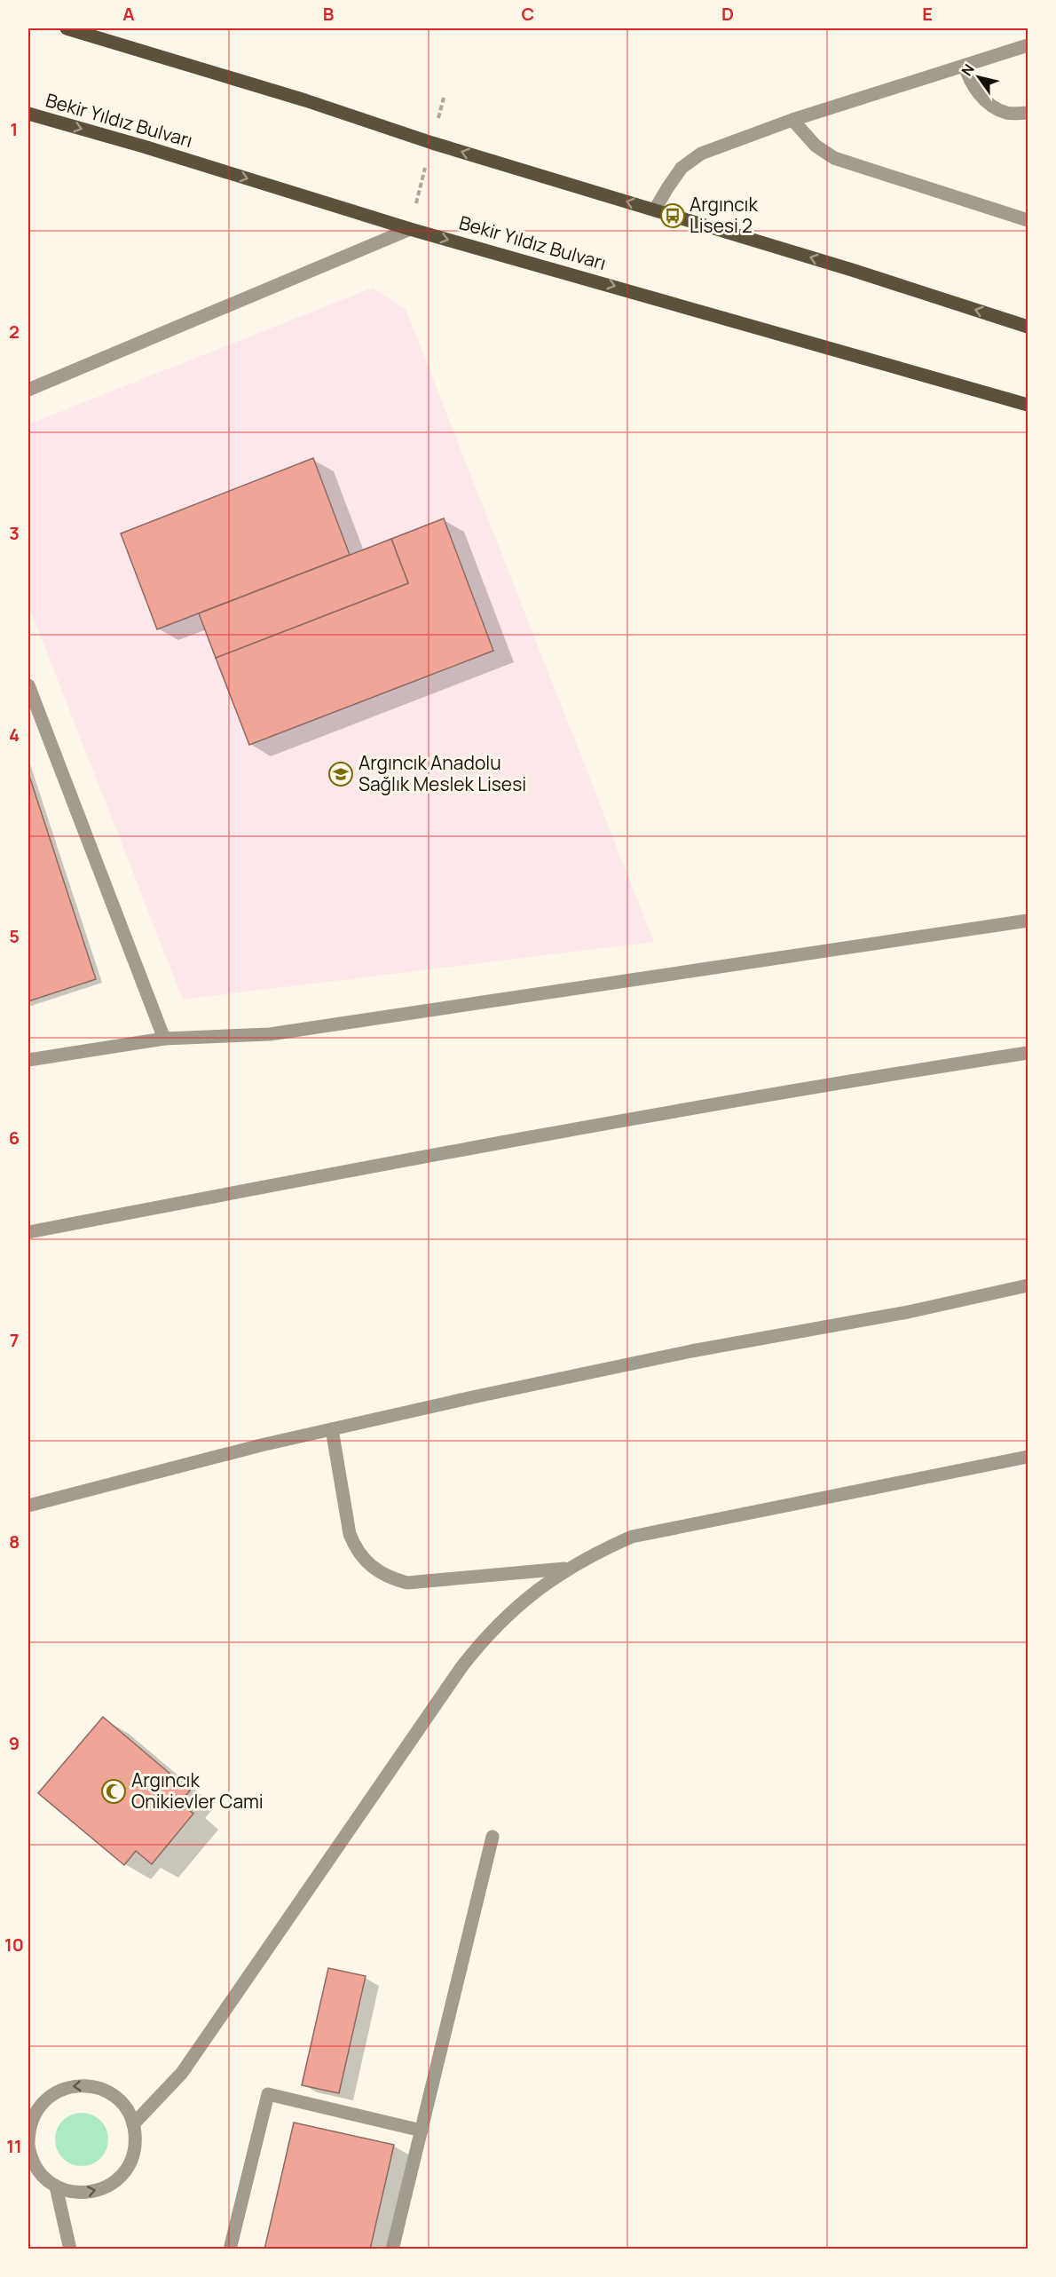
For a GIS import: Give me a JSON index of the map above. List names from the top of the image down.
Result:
{
  "streets": {
    "main road": ["Bekir Yıldız Bulvarı"]
  },
  "places": {
    "bus stop": ["Argıncık Lisesi 2"],
    "school or university": ["Argıncık Anadolu Sağlık Meslek Lisesi"],
    "mosque": ["Argıncık Onikievler Cami"]
  },
  "north": "top left",
  "grid": {
    "columns": [
      "A",
      "B",
      "C",
      "D",
      "E"
    ],
    "rows": [
      "1",
      "2",
      "3",
      "4",
      "5",
      "6",
      "7",
      "8",
      "9",
      "10",
      "11"
    ]
  }
}
